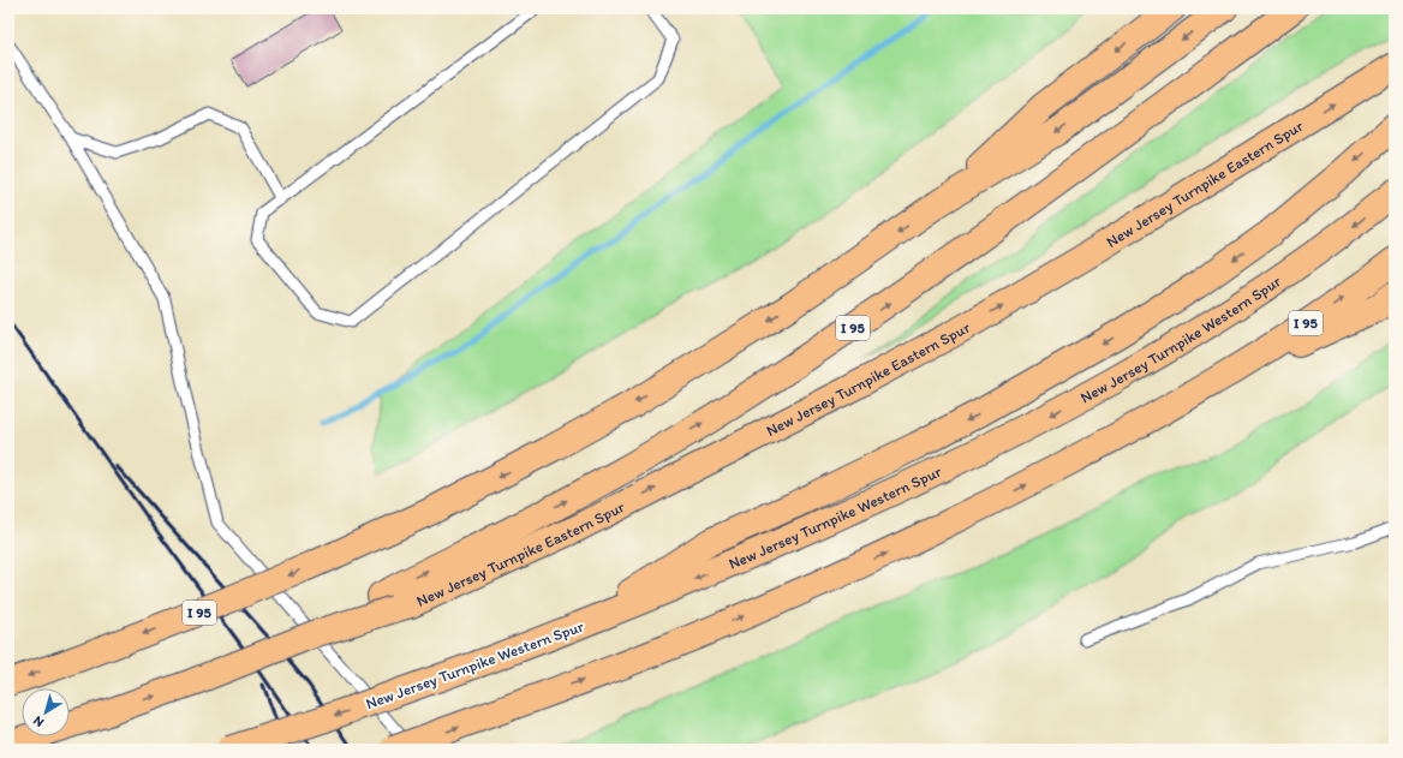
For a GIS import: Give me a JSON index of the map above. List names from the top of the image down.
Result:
{
  "streets": {
    "highway": ["New Jersey Turnpike Eastern Spur", "I 95", "New Jersey Turnpike Western Spur"]
  },
  "north": "bottom left"
}
